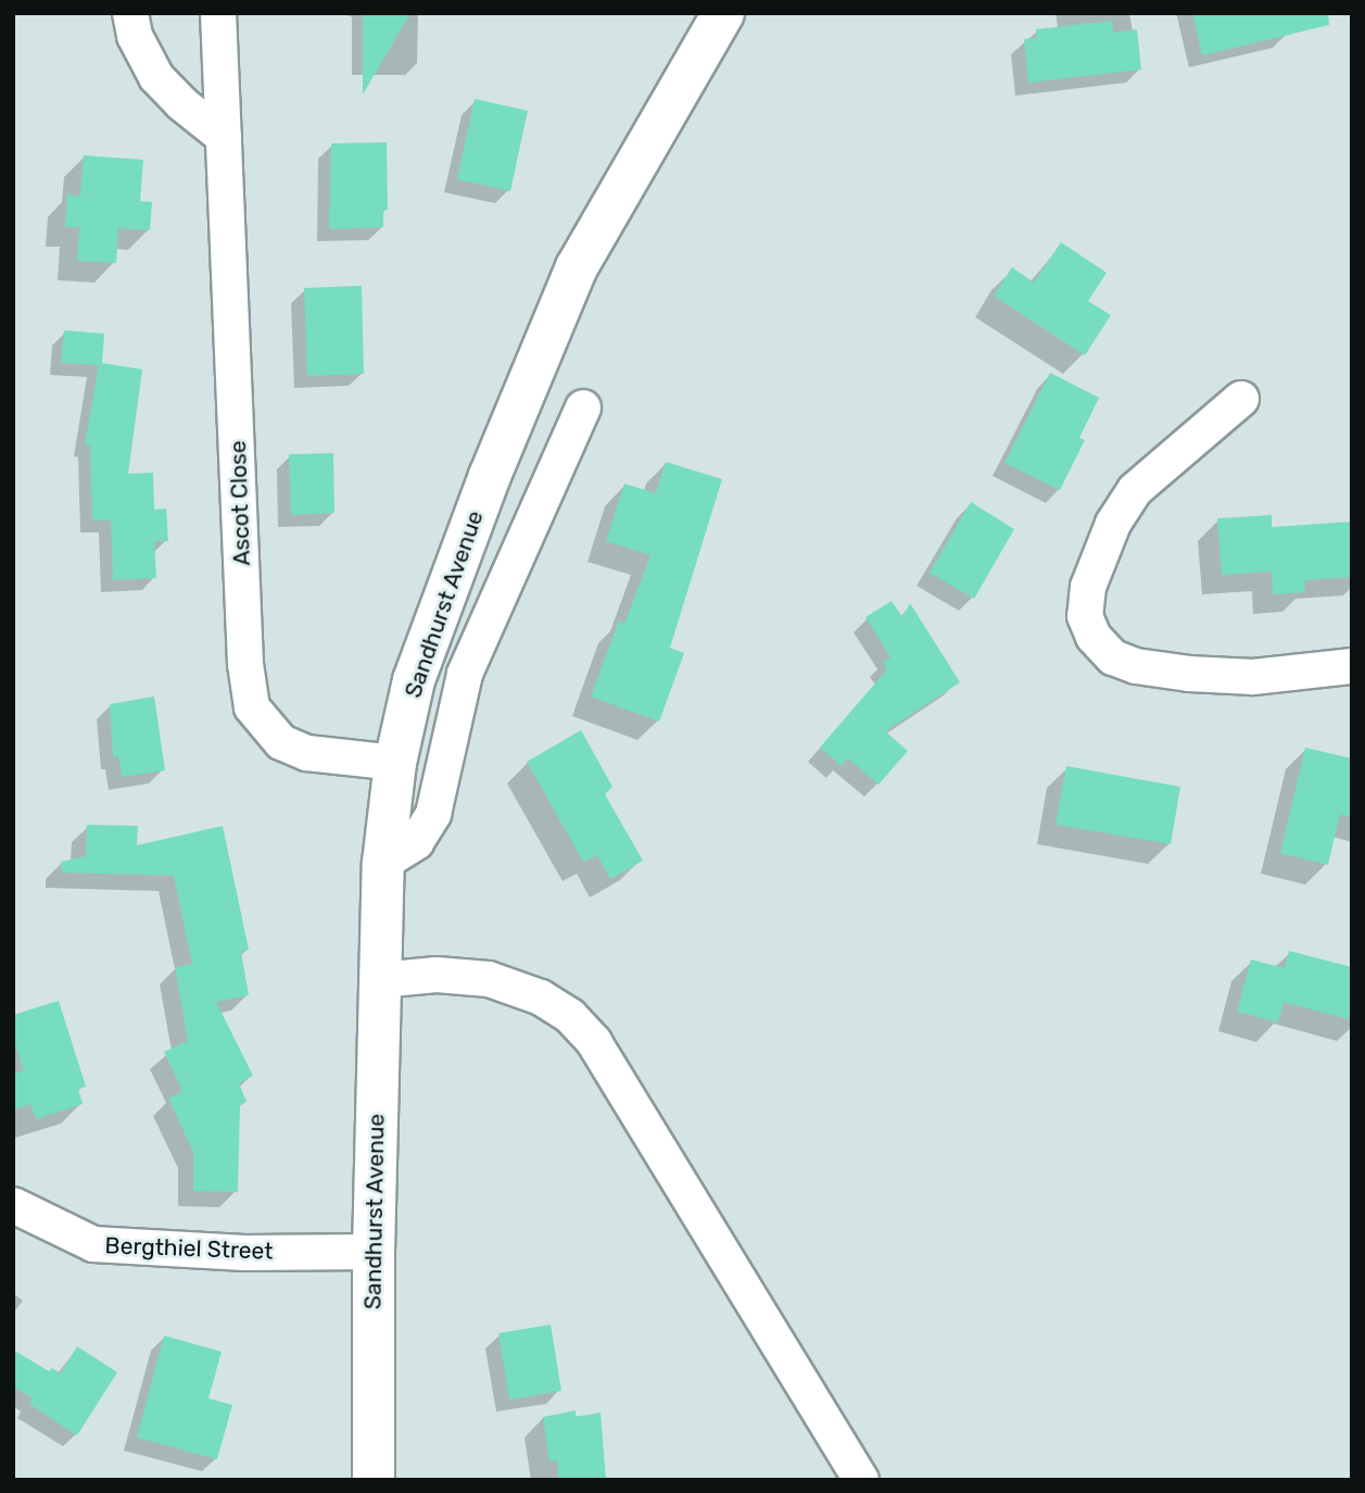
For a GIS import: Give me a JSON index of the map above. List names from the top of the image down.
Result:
{
  "streets": {
    "street": ["Ascot Close", "Sandhurst Avenue", "Bergthiel Street"]
  },
  "crossings": [
    ["Ascot Close", "Sandhurst Avenue"],
    ["Sandhurst Avenue", "Bergthiel Street"]
  ]
}
